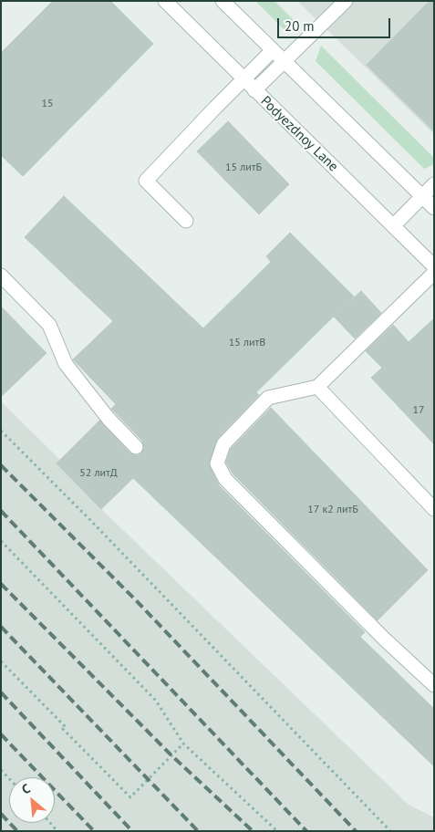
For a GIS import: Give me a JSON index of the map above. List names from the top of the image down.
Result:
{
  "streets": {
    "street": ["Podyezdnoy Lane"]
  },
  "house_numbers": [
    "15",
    "15 литБ",
    "15 литВ",
    "17",
    "52 литД",
    "17 к2 литБ"
  ],
  "scale_bar": "20 m",
  "north": "top left"
}
